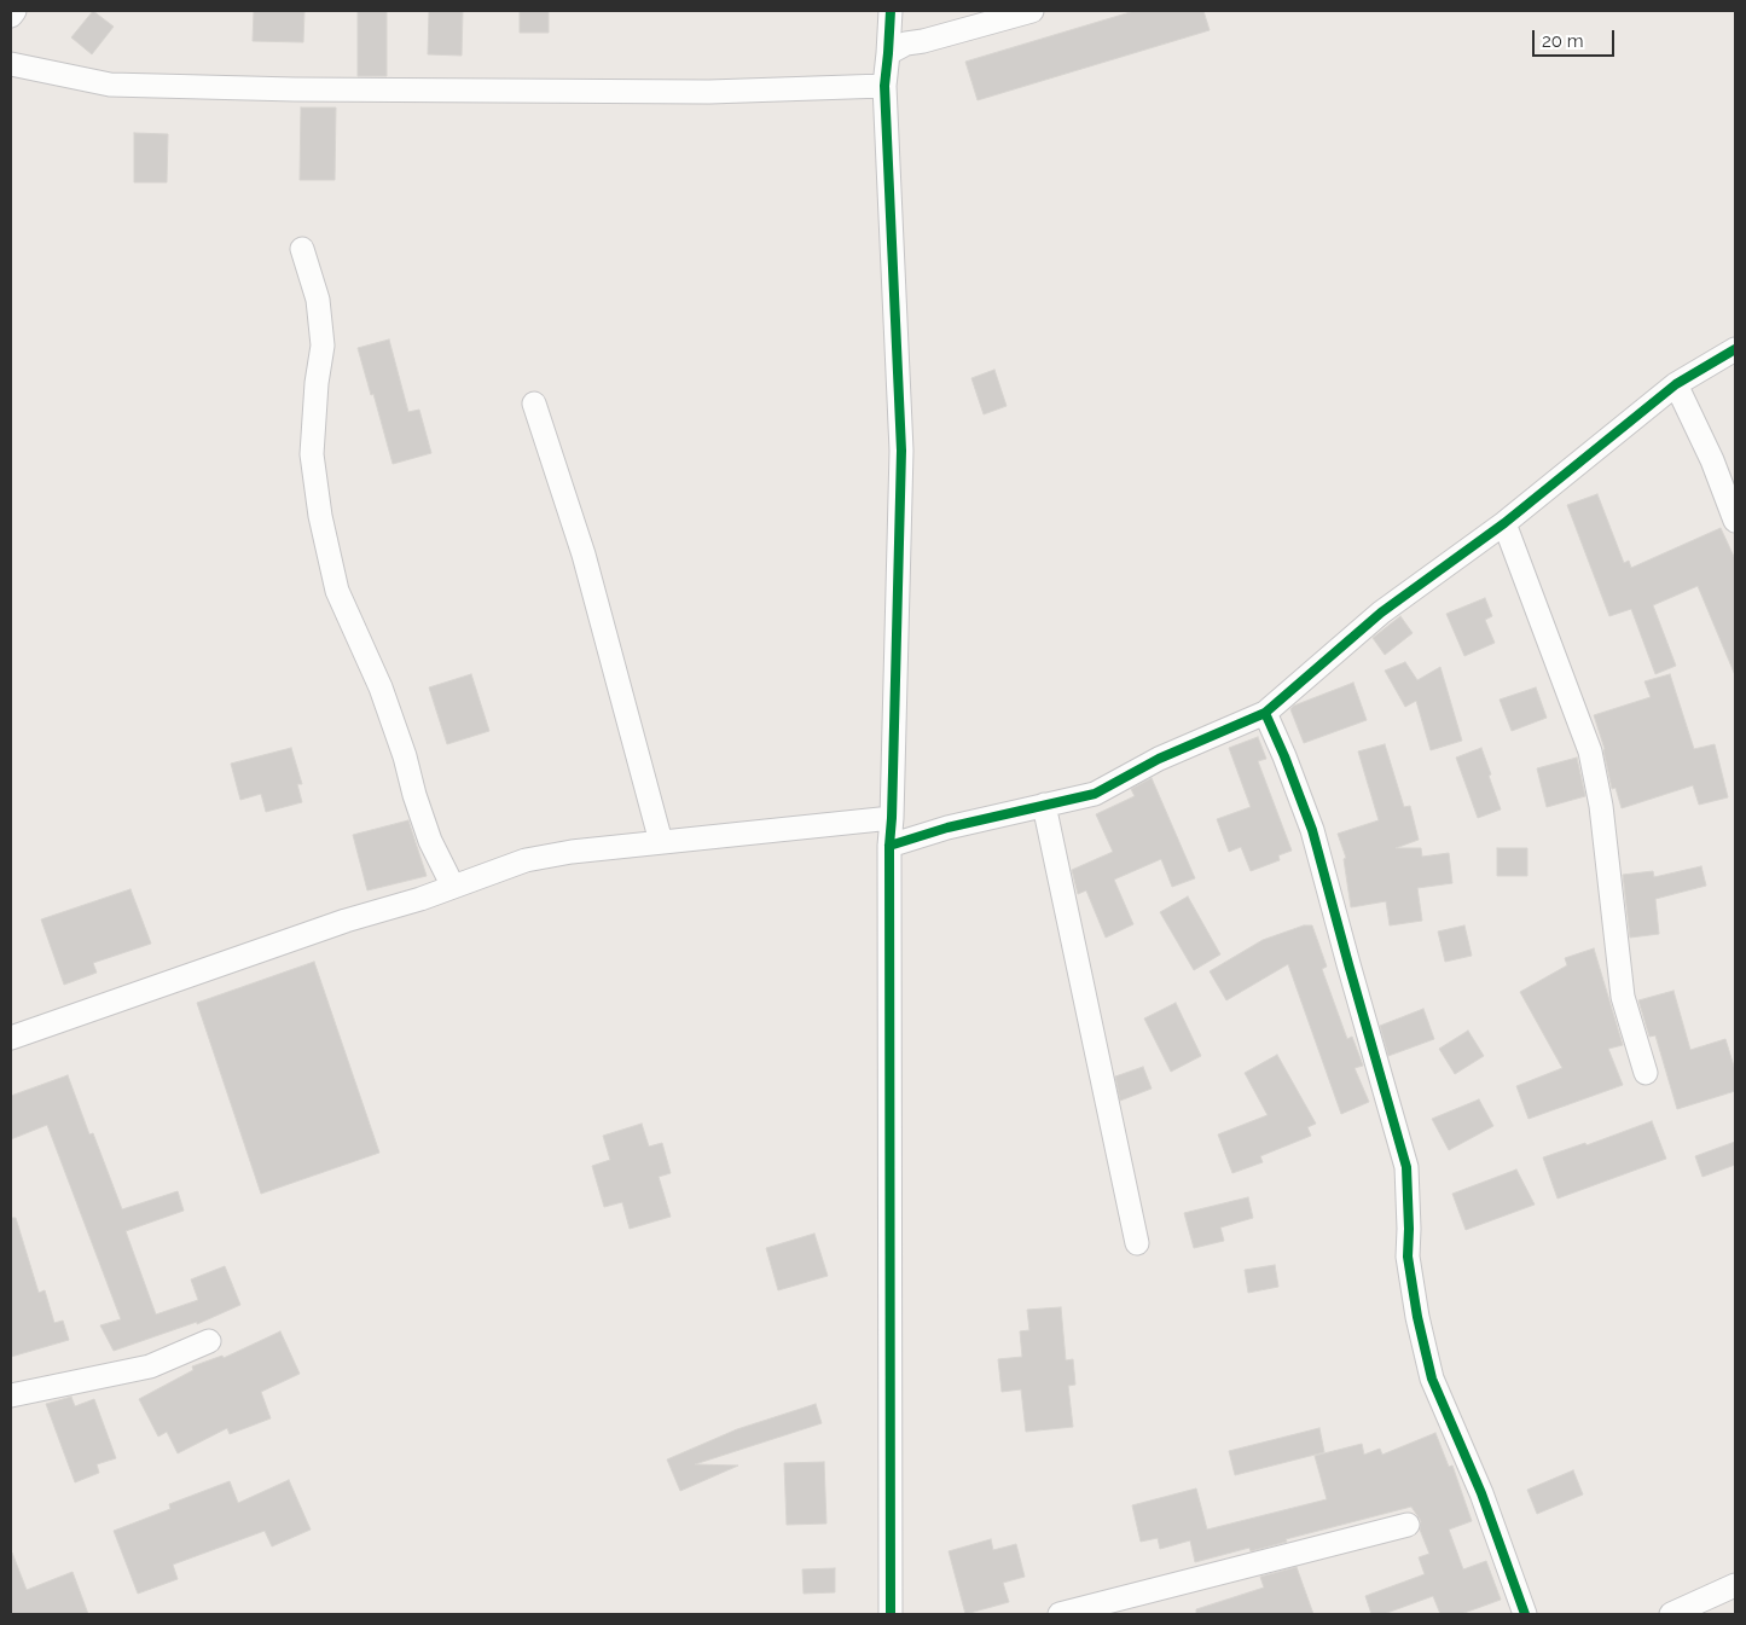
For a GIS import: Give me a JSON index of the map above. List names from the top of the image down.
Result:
{
  "scale_bar": "20 m"
}
